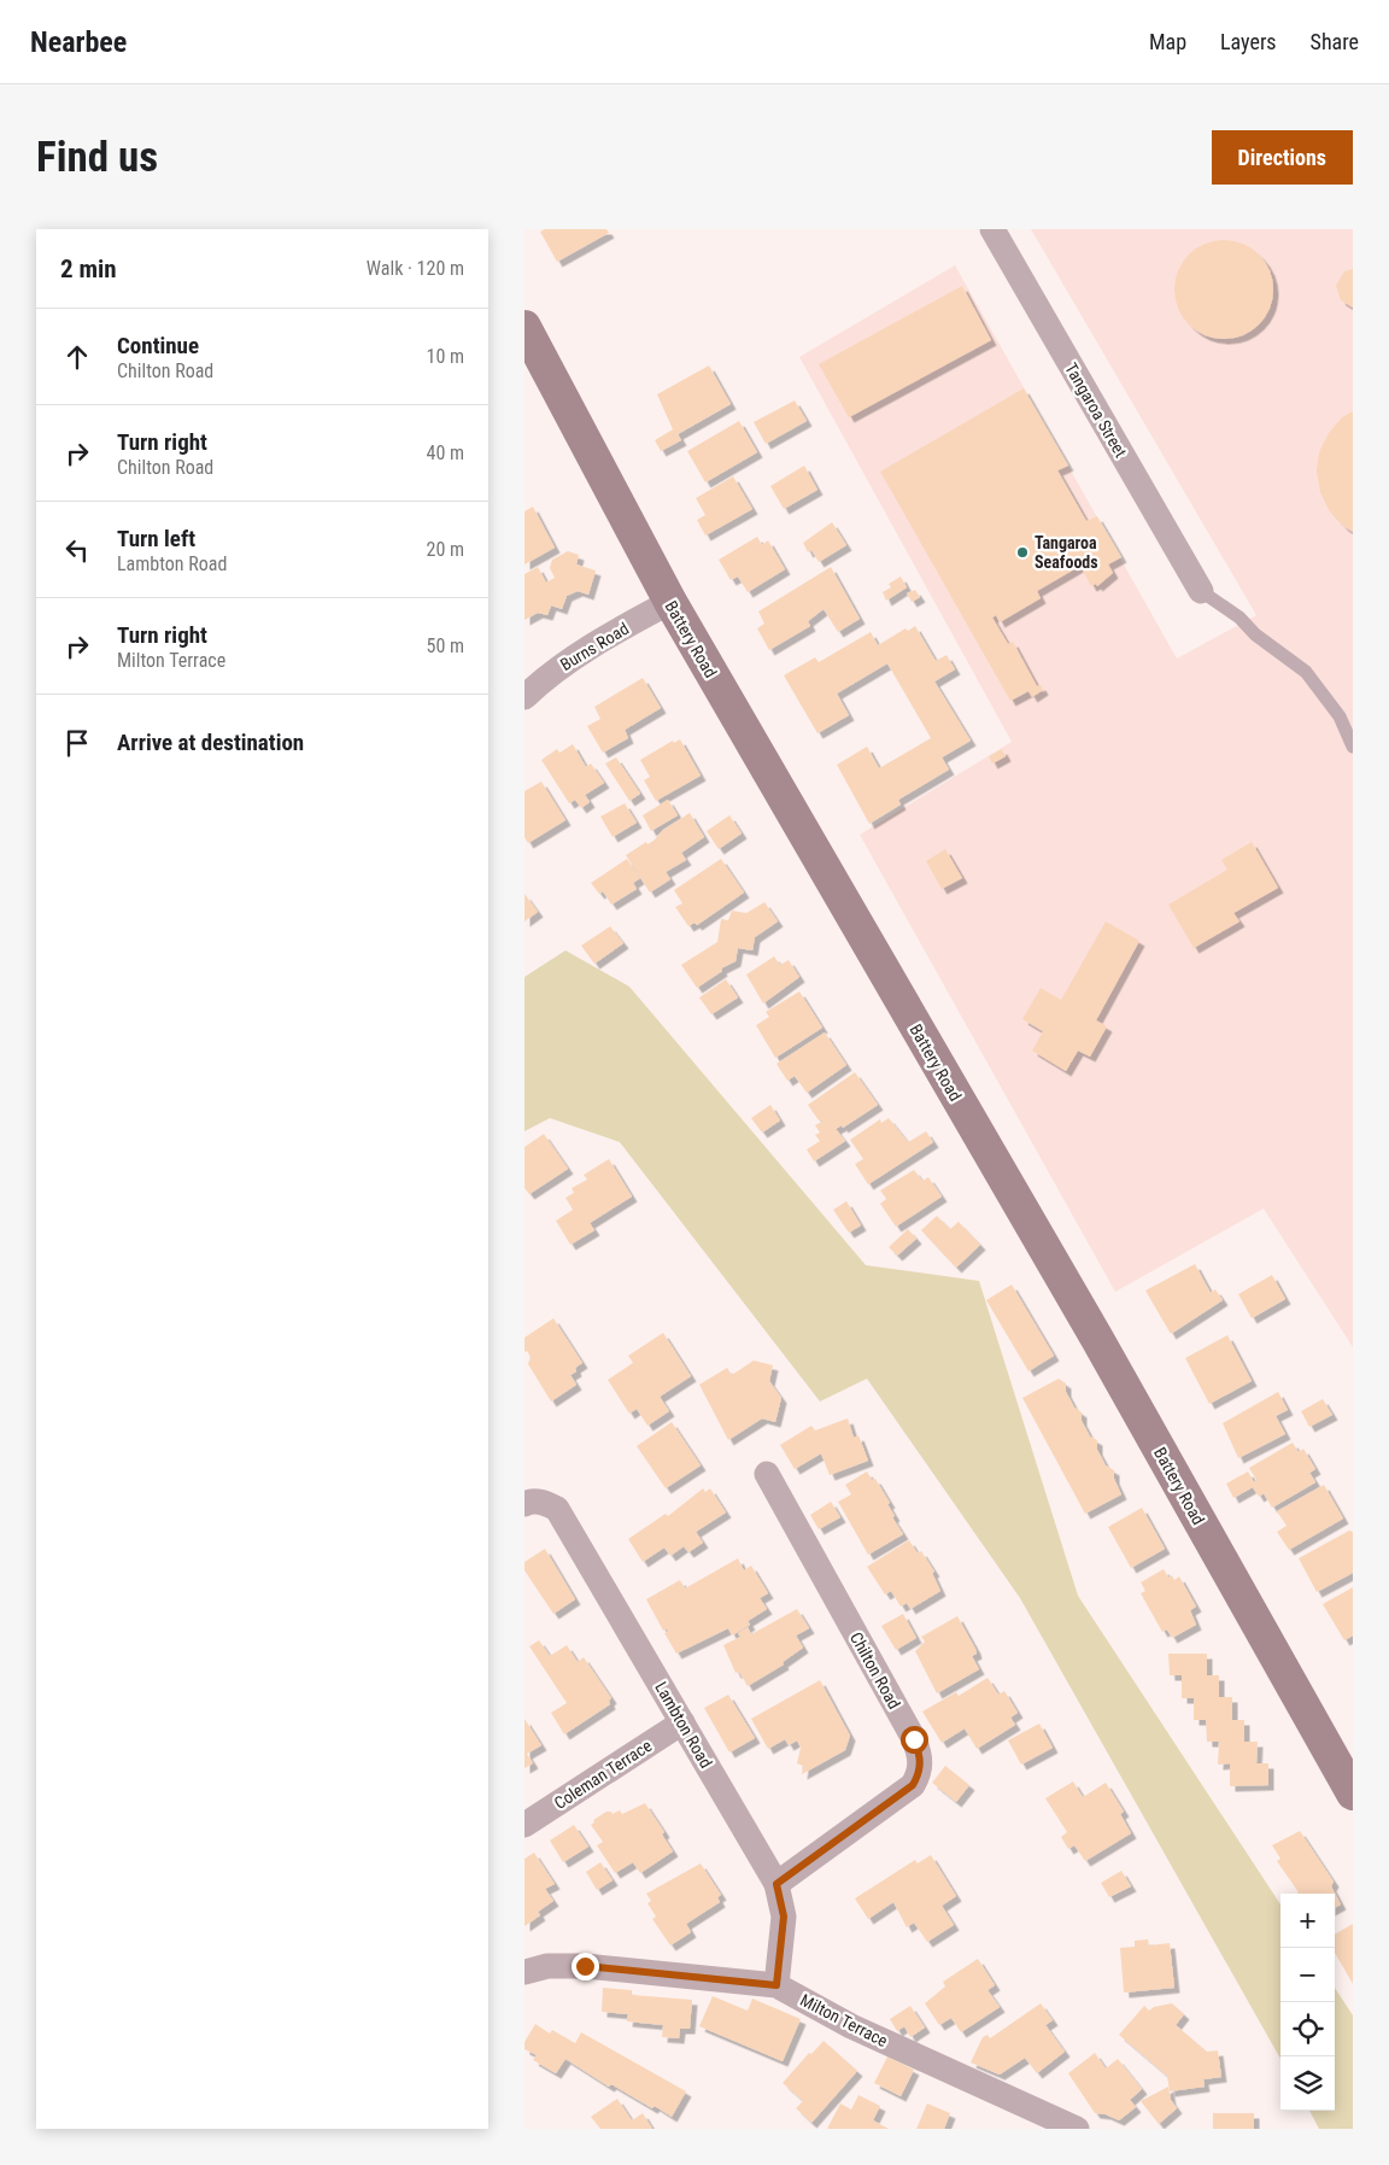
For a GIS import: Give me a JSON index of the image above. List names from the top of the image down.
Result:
{
  "streets": {
    "street": [
      "Tangaroa Street",
      "Battery Road",
      "Burns Road",
      "Chilton Road",
      "Lambton Road",
      "Coleman Terrace",
      "Milton Terrace"
    ]
  },
  "crossings": [
    ["Battery Road", "Burns Road"],
    ["Chilton Road", "Lambton Road"],
    ["Lambton Road", "Coleman Terrace"],
    ["Lambton Road", "Milton Terrace"]
  ],
  "places": ["Tangaroa Seafoods"],
  "page": {
    "header": "Nearbee",
    "nav": ["Map", "Layers", "Share"],
    "buttons": "Directions",
    "title": "Find us",
    "heading": ["2 min", "Walk · 120 m"],
    "list": [
      ["Continue", "Chilton Road", "10 m"],
      ["Turn right", "Chilton Road", "40 m"],
      ["Turn left", "Lambton Road", "20 m"],
      ["Turn right", "Milton Terrace", "50 m"],
      "Arrive at destination"
    ],
    "map_buttons": ["+", "−"]
  }
}
